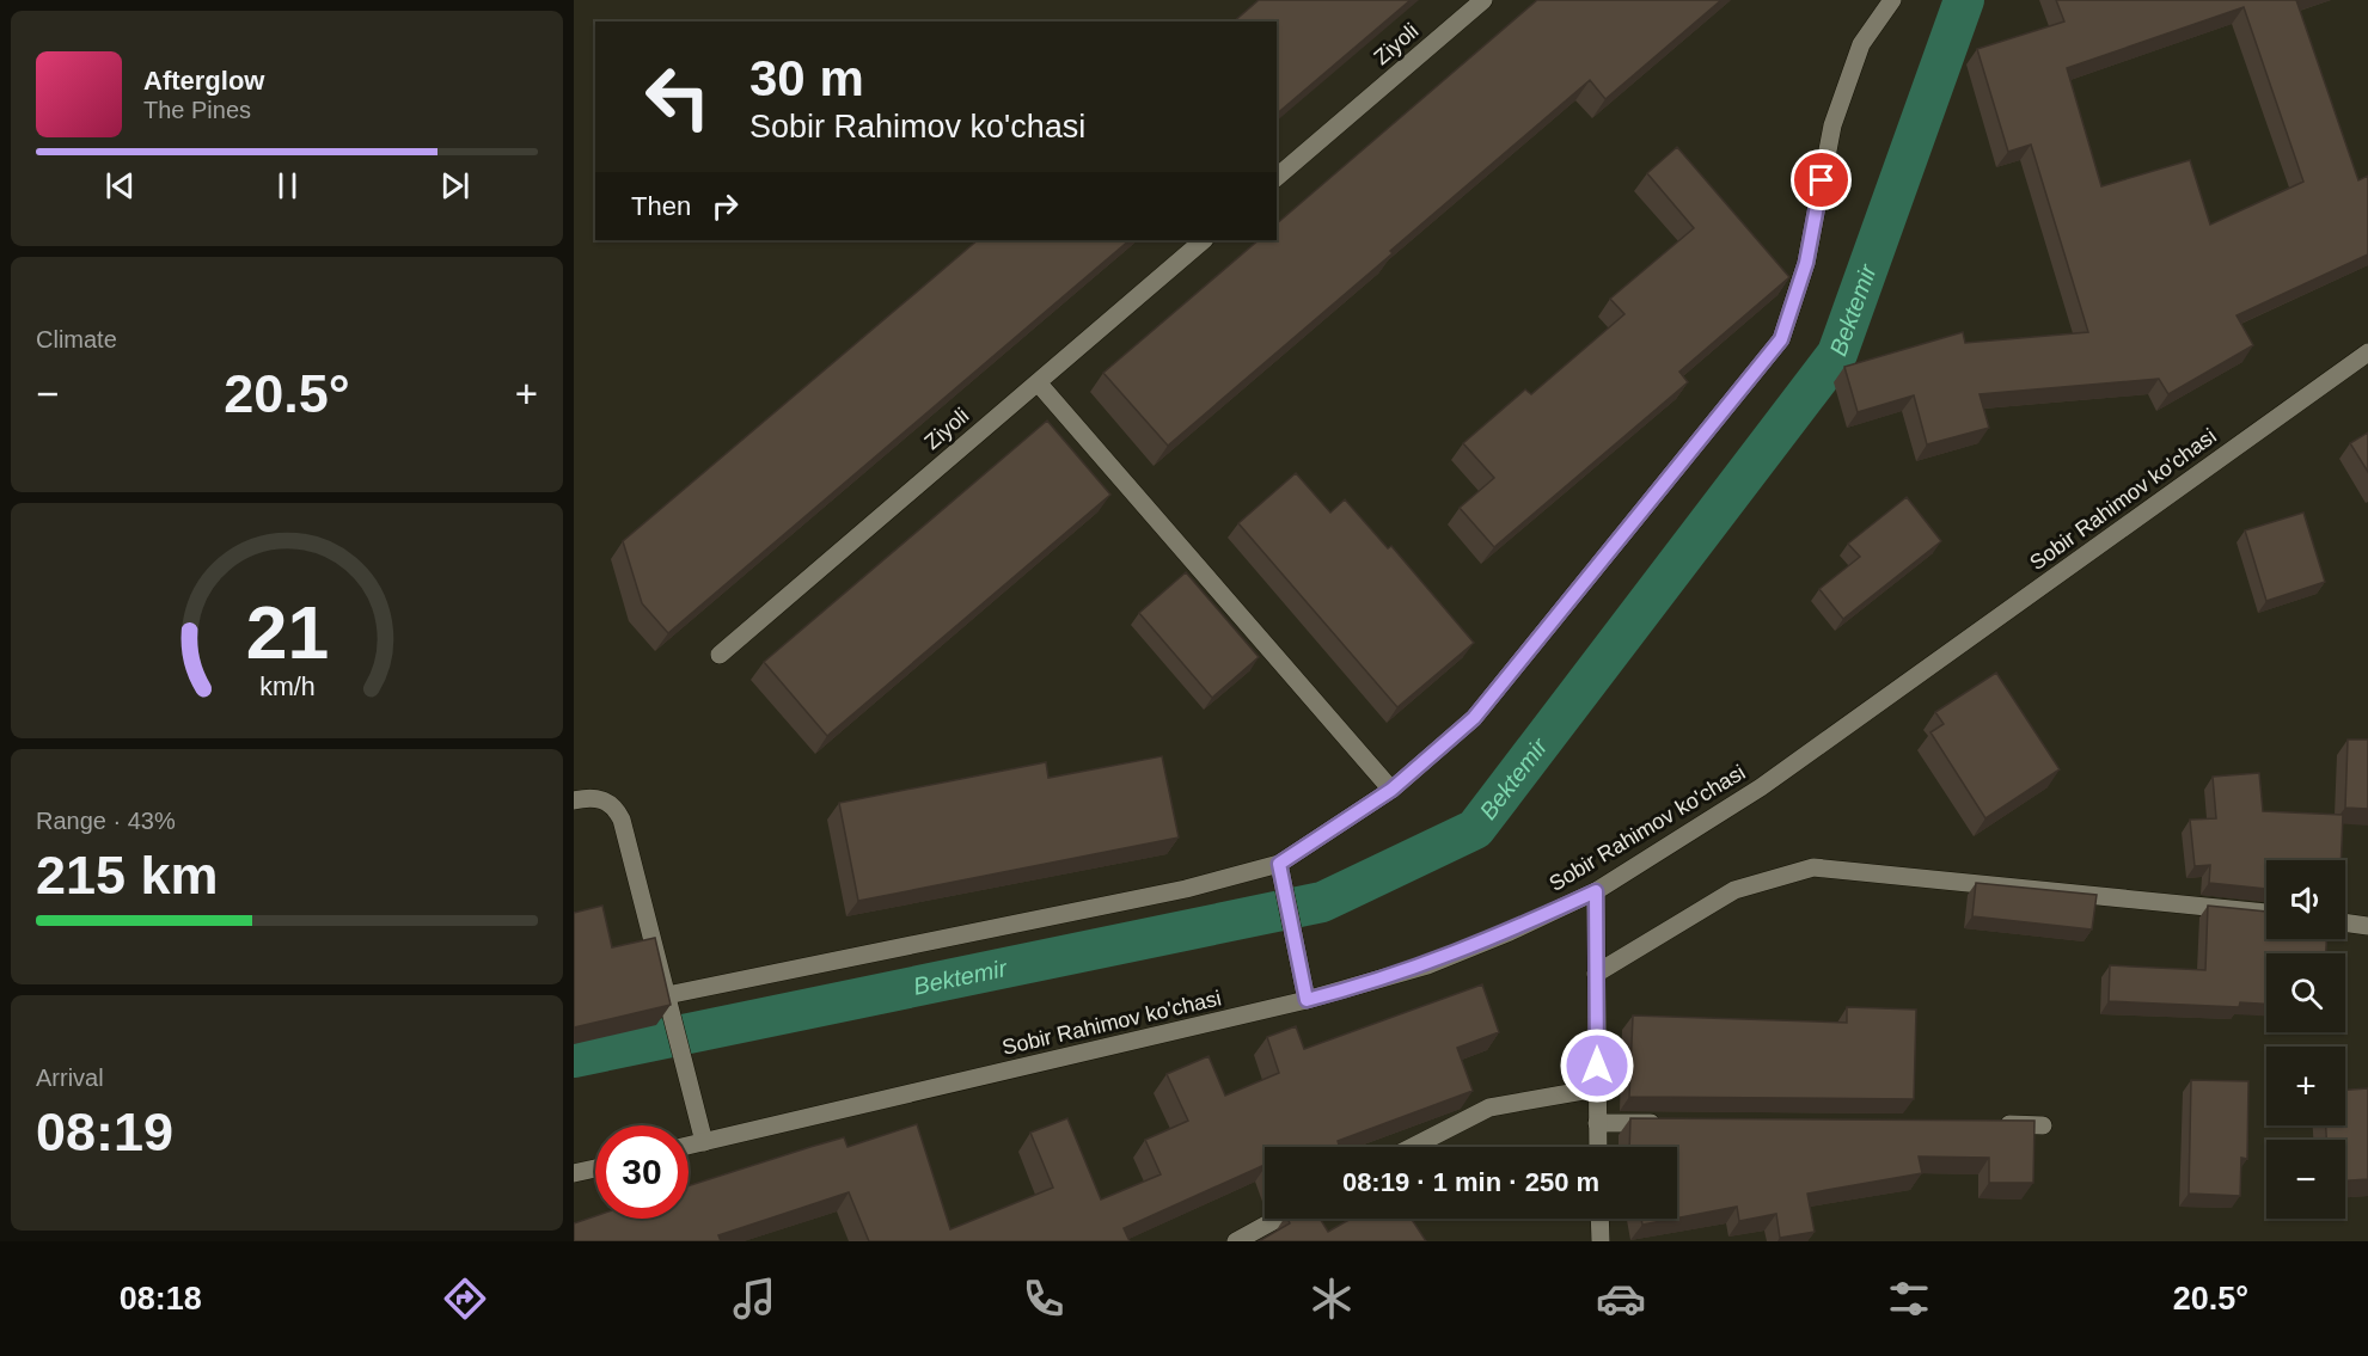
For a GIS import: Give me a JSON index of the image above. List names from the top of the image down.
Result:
{
  "streets": {
    "street": ["Ziyoli", "Sobir Rahimov ko'chasi"]
  },
  "water": ["Bektemir"],
  "page": {
    "turn": ["30 m", "Sobir Rahimov ko'chasi"],
    "song": ["Afterglow", "The Pines"],
    "then": "Then",
    "tile": [
      "Climate",
      ["Range · 43%", "215 km"],
      ["Arrival", "08:19"]
    ],
    "heat": ["−", "20.5°", "+"],
    "map_buttons": ["+", "−"],
    "limit": "30",
    "trip": "08:19 · 1 min · 250 m",
    "tabs": ["08:18", "20.5°"],
    "gauge": ["21", "km/h"]
  }
}
